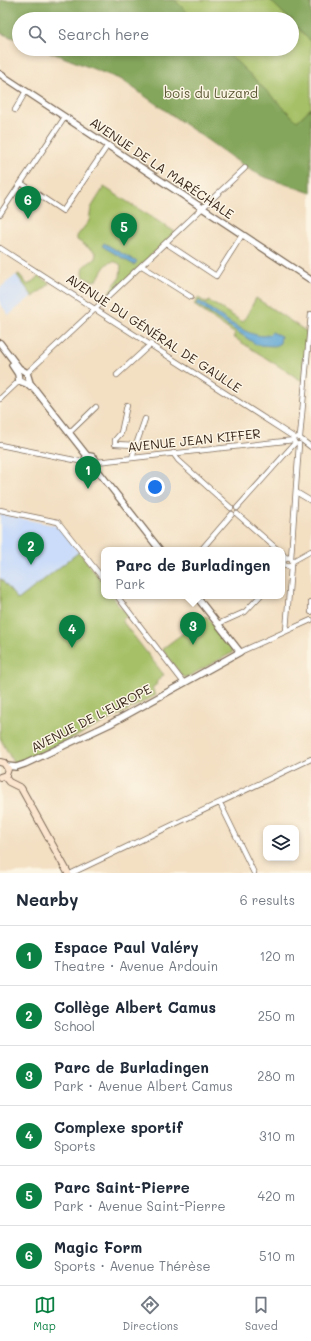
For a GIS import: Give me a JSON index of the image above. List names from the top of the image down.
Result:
{
  "streets": {
    "street": [
      "AVENUE DE LA MARÉCHALE",
      "AVENUE DU GÉNÉRAL DE GAULLE",
      "AVENUE JEAN KIFFER",
      "AVENUE DE L'EUROPE"
    ]
  },
  "crossings": [
    ["AVENUE DU GÉNÉRAL DE GAULLE", "AVENUE JEAN KIFFER"]
  ],
  "parks": ["bois du Luzard"],
  "page": {
    "search": "Search here",
    "pins": [
      "6",
      "5",
      "1",
      "2",
      "3",
      "4"
    ],
    "popup": ["Parc de Burladingen", "Park"],
    "heading": ["Nearby", "6 results"],
    "list": [
      {
        "mark": "1",
        "name": "Espace Paul Valéry",
        "note": "Theatre · Avenue Ardouin",
        "value": "120 m"
      },
      {
        "mark": "2",
        "name": "Collège Albert Camus",
        "note": "School",
        "value": "250 m"
      },
      {
        "mark": "3",
        "name": "Parc de Burladingen",
        "note": "Park · Avenue Albert Camus",
        "value": "280 m"
      },
      {
        "mark": "4",
        "name": "Complexe sportif",
        "note": "Sports",
        "value": "310 m"
      },
      {
        "mark": "5",
        "name": "Parc Saint-Pierre",
        "note": "Park · Avenue Saint-Pierre",
        "value": "420 m"
      },
      {
        "mark": "6",
        "name": "Magic Form",
        "note": "Sports · Avenue Thérèse",
        "value": "510 m"
      }
    ],
    "nav": ["Map", "Directions", "Saved"]
  }
}
